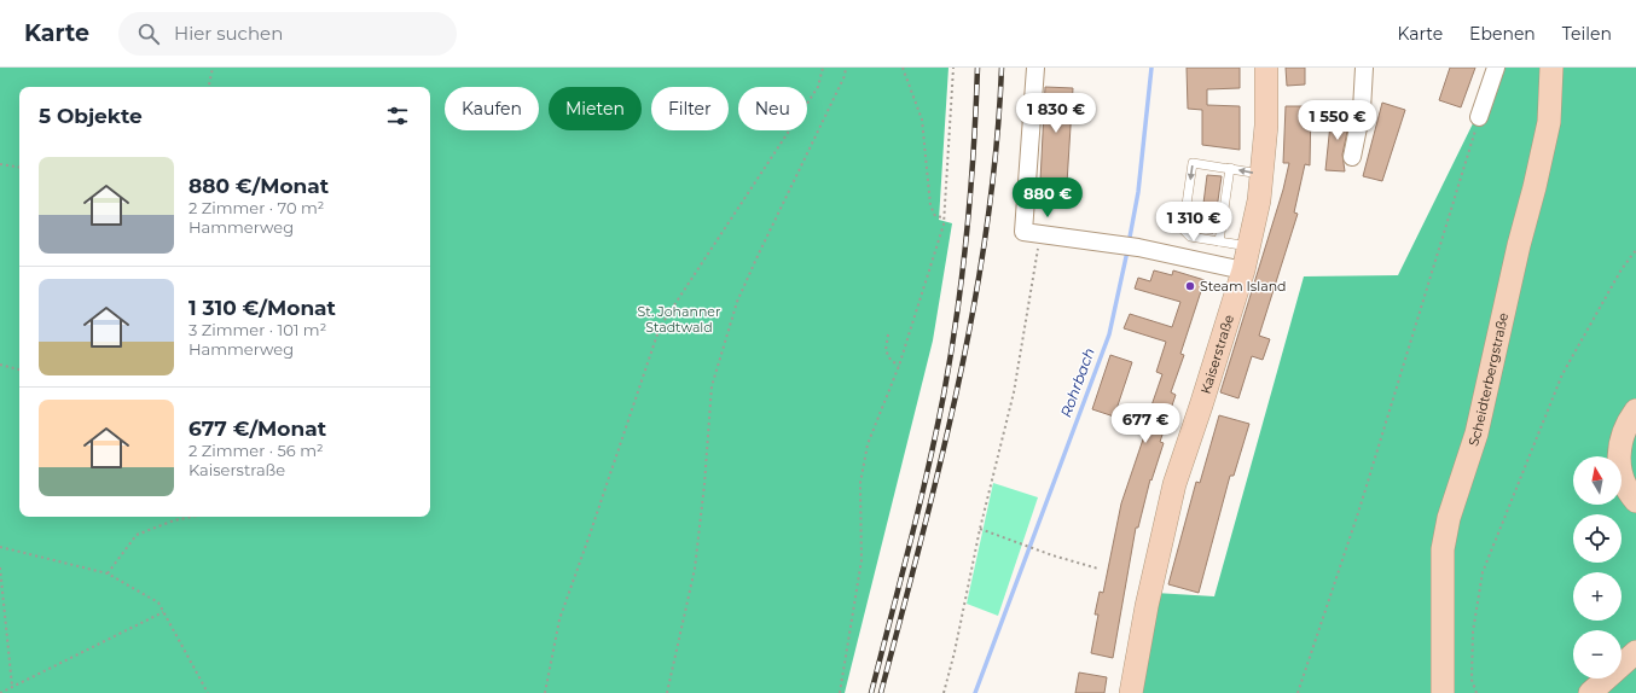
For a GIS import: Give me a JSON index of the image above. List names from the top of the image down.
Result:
{
  "streets": {
    "street": ["Kaiserstraße", "Scheidterbergstraße"]
  },
  "water": ["Rohrbach"],
  "parks": ["St. Johanner Stadtwald"],
  "places": ["Steam Island"],
  "north": "top",
  "page": {
    "header": "Karte",
    "search": "Hier suchen",
    "nav": ["Karte", "Ebenen", "Teilen"],
    "chip": [
      "Kaufen",
      "Mieten",
      "Filter",
      "Neu"
    ],
    "heading": "5 Objekte",
    "price": [
      "1 830 €",
      "1 550 €",
      "880 €",
      "1 310 €",
      "677 €"
    ],
    "list": [
      {
        "name": "880 €/Monat",
        "note": "2 Zimmer · 70 m² · Hammerweg"
      },
      {
        "name": "1 310 €/Monat",
        "note": "3 Zimmer · 101 m² · Hammerweg"
      },
      {
        "name": "677 €/Monat",
        "note": "2 Zimmer · 56 m² · Kaiserstraße"
      }
    ],
    "map_buttons": ["+", "−"]
  }
}
